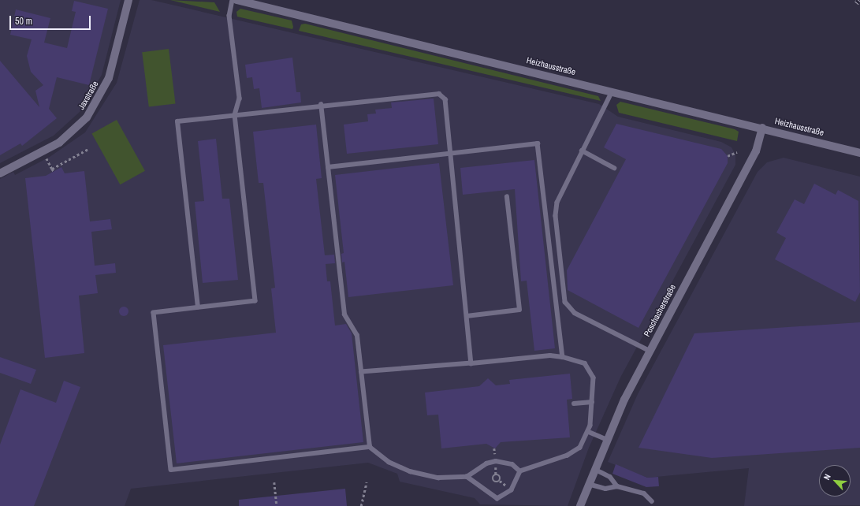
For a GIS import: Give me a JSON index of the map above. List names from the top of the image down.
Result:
{
  "streets": {
    "street": ["Heizhausstraße", "Jaxstraße", "Poschacherstraße"]
  },
  "crossings": [
    ["Heizhausstraße", "Poschacherstraße"]
  ],
  "scale_bar": "50 m",
  "north": "top left"
}
